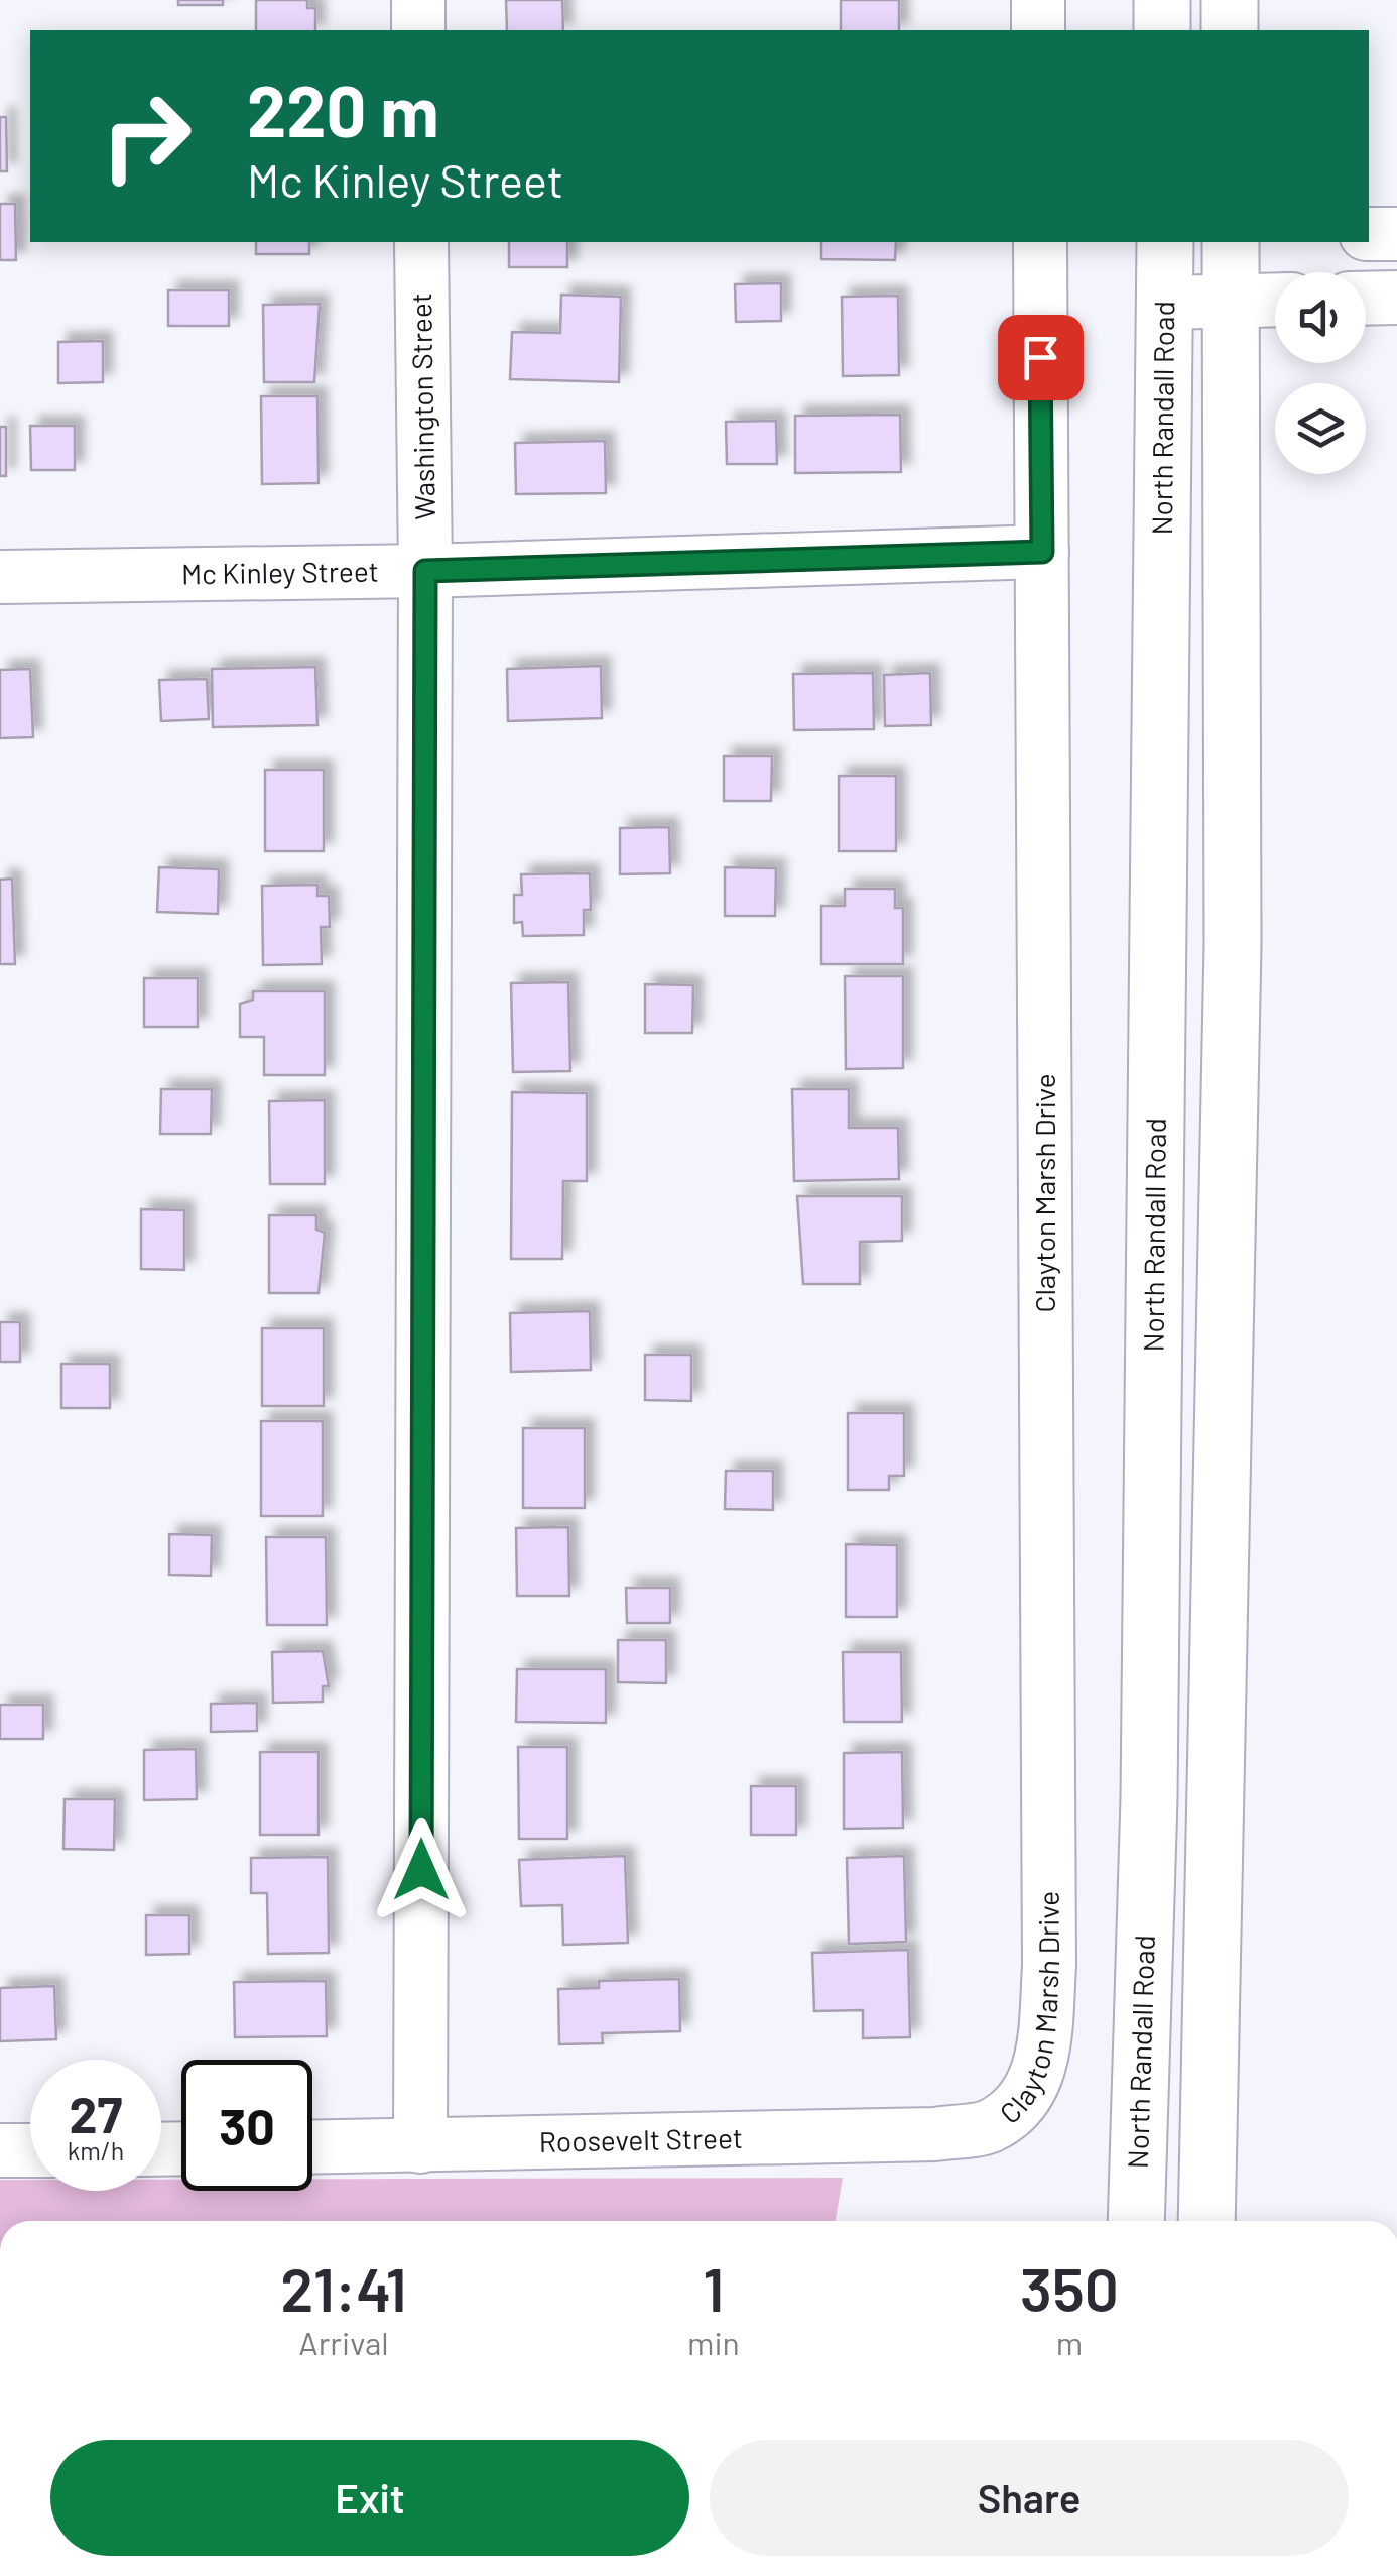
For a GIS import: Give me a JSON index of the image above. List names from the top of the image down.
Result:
{
  "streets": {
    "main road": ["North Randall Road"],
    "street": [
      "Washington Street",
      "Mc Kinley Street",
      "Clayton Marsh Drive",
      "Roosevelt Street"
    ]
  },
  "crossings": [
    ["Washington Street", "Mc Kinley Street"],
    ["Washington Street", "Roosevelt Street"],
    ["Mc Kinley Street", "Clayton Marsh Drive"],
    ["Clayton Marsh Drive", "Roosevelt Street"]
  ],
  "page": {
    "turn": ["220 m", "Mc Kinley Street"],
    "speed": "27 km/h",
    "limit": "30",
    "eta": [
      "21:41",
      "Arrival",
      "1",
      "min",
      "350",
      "m"
    ],
    "buttons": ["Exit", "Share"]
  }
}
